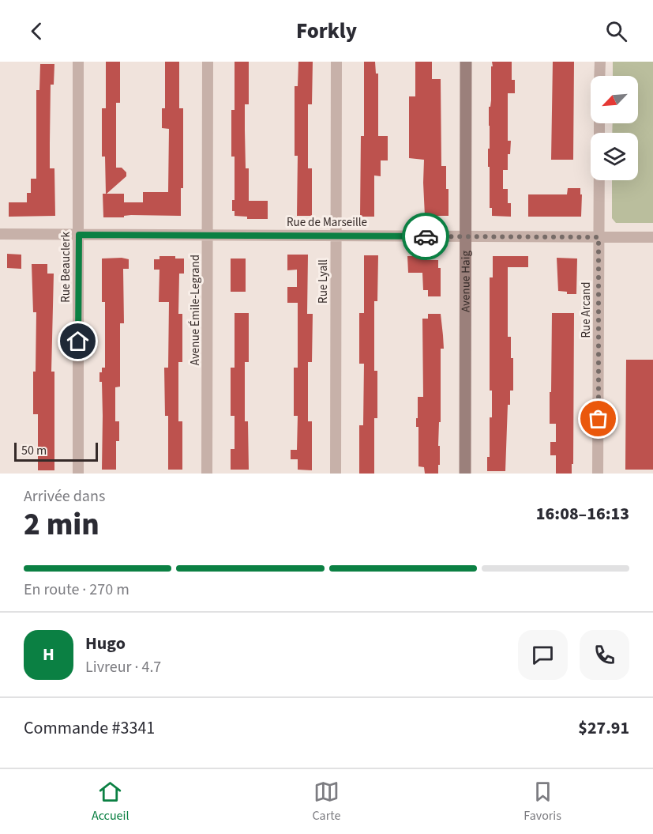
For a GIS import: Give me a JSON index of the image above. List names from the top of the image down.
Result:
{
  "streets": {
    "street": [
      "Rue de Marseille",
      "Rue Beauclerk",
      "Rue Lyall",
      "Avenue Haig",
      "Avenue Émile-Legrand",
      "Rue Arcand"
    ]
  },
  "crossings": [
    ["Rue de Marseille", "Rue Beauclerk"],
    ["Rue de Marseille", "Rue Lyall"],
    ["Rue de Marseille", "Avenue Haig"],
    ["Rue de Marseille", "Avenue Émile-Legrand"],
    ["Rue de Marseille", "Rue Arcand"]
  ],
  "scale_bar": "50 m",
  "north": "bottom left",
  "page": {
    "header": "Forkly",
    "scale": "50 m",
    "heading": ["2 min", "Arrivée dans", "16:08–16:13"],
    "panel": [
      "Hugo",
      "Livreur · 4.7",
      "Commande #3341",
      "$27.91"
    ],
    "bar": "En route · 270 m",
    "round": "H",
    "tabs": ["Accueil", "Carte", "Favoris"]
  }
}
